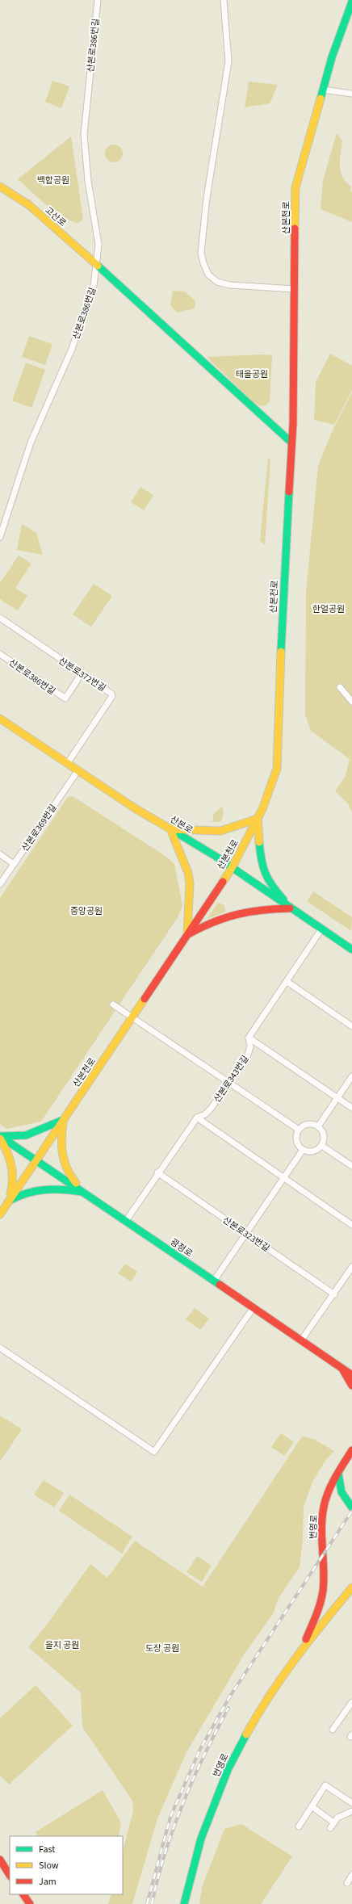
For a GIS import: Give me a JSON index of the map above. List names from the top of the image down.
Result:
{
  "streets": {
    "street": [
      "산본로386번길",
      "고산로",
      "산본천로",
      "산본로372번길",
      "산본로",
      "산본로369번길",
      "산본로343번길",
      "산본로323번길",
      "광정로",
      "번영로"
    ]
  },
  "crossings": [
    ["산본로386번길", "고산로"],
    ["산본로386번길", "산본로372번길"],
    ["산본천로", "산본로"],
    ["산본천로", "광정로"],
    ["산본로372번길", "산본로"],
    ["산본로", "산본로369번길"],
    ["산본로343번길", "산본로323번길"],
    ["산본로343번길", "광정로"]
  ],
  "parks": [
    "백합공원",
    "태을공원",
    "한얼공원",
    "중앙공원",
    "을지 공원",
    "도장 공원"
  ],
  "legend": ["Fast", "Slow", "Jam"]
}
